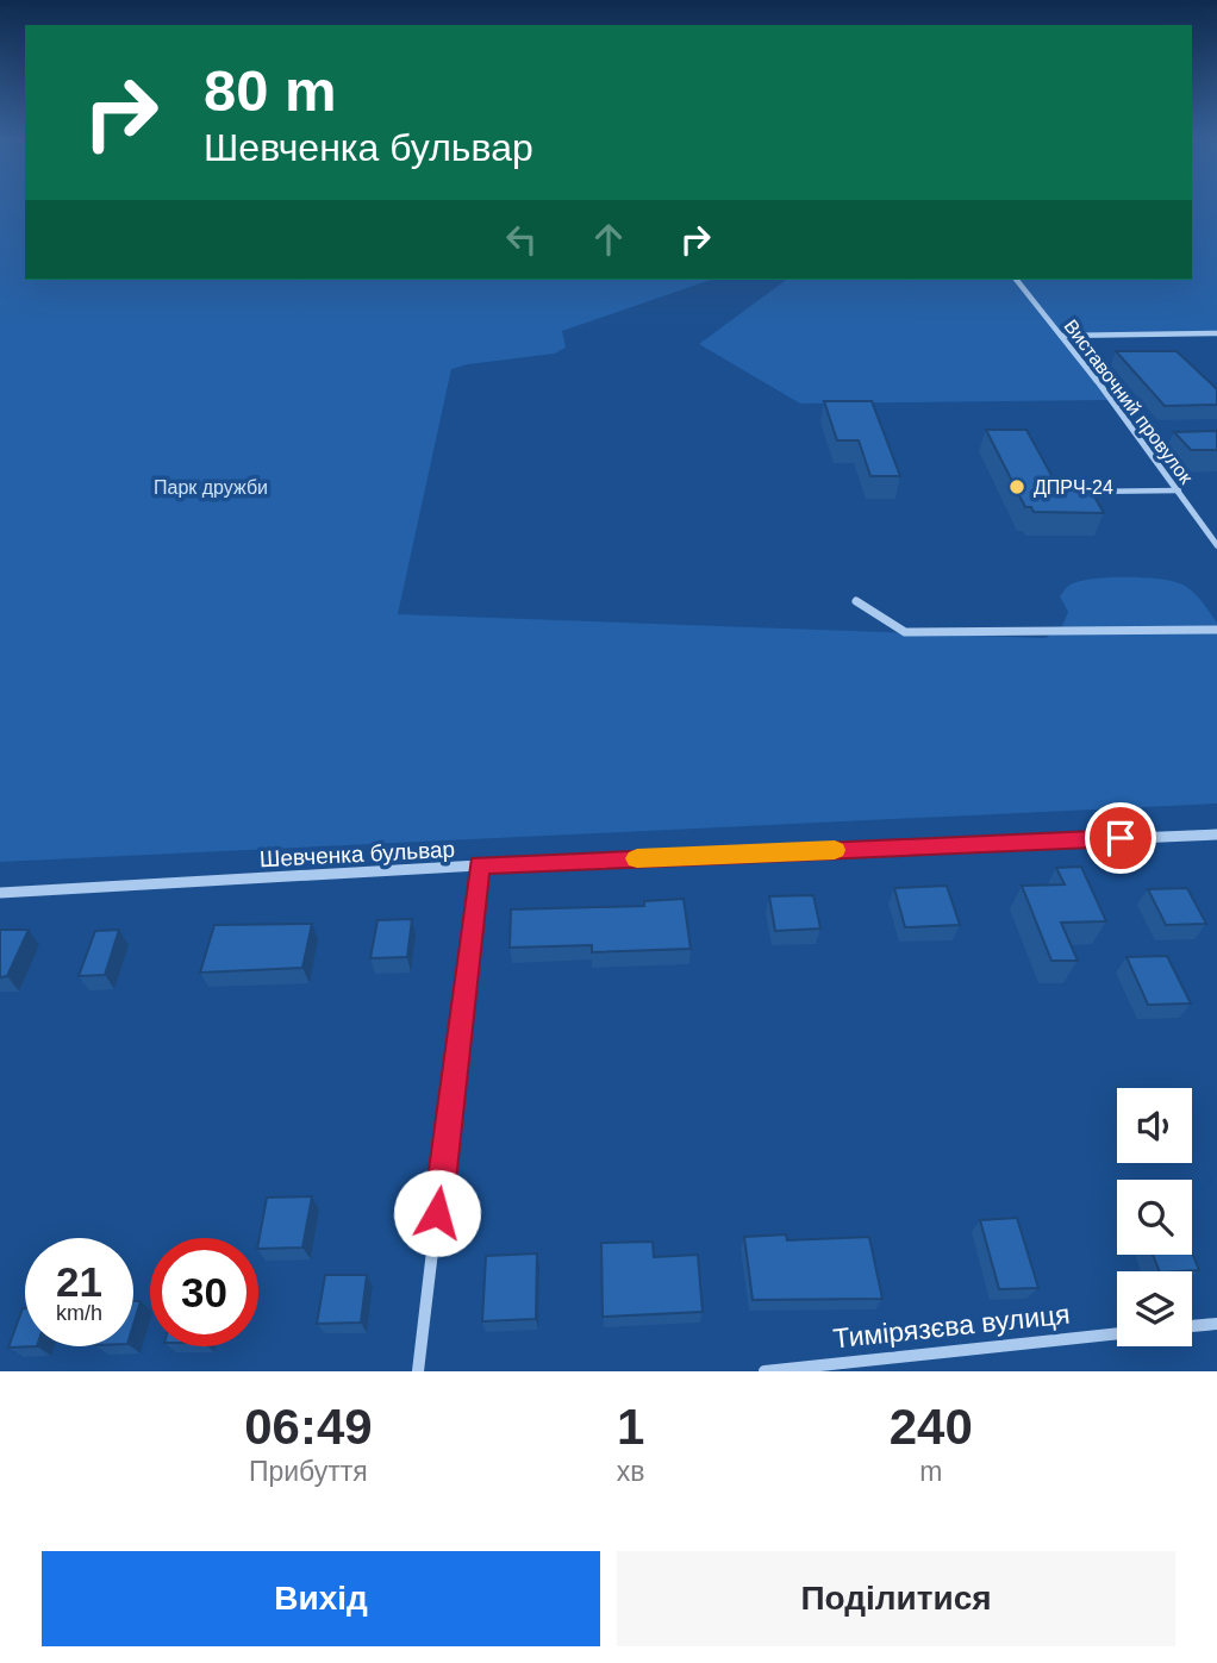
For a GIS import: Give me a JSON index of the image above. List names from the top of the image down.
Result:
{
  "streets": {
    "street": ["Виставочний провулок", "Шевченка бульвар", "Тимірязєва вулиця"]
  },
  "parks": ["Парк дружби"],
  "places": ["ДПРЧ-24"],
  "page": {
    "turn": ["80 m", "Шевченка бульвар"],
    "speed": "21 km/h",
    "limit": "30",
    "eta": [
      "06:49",
      "Прибуття",
      "1",
      "хв",
      "240",
      "m"
    ],
    "buttons": ["Вихід", "Поділитися"]
  }
}
